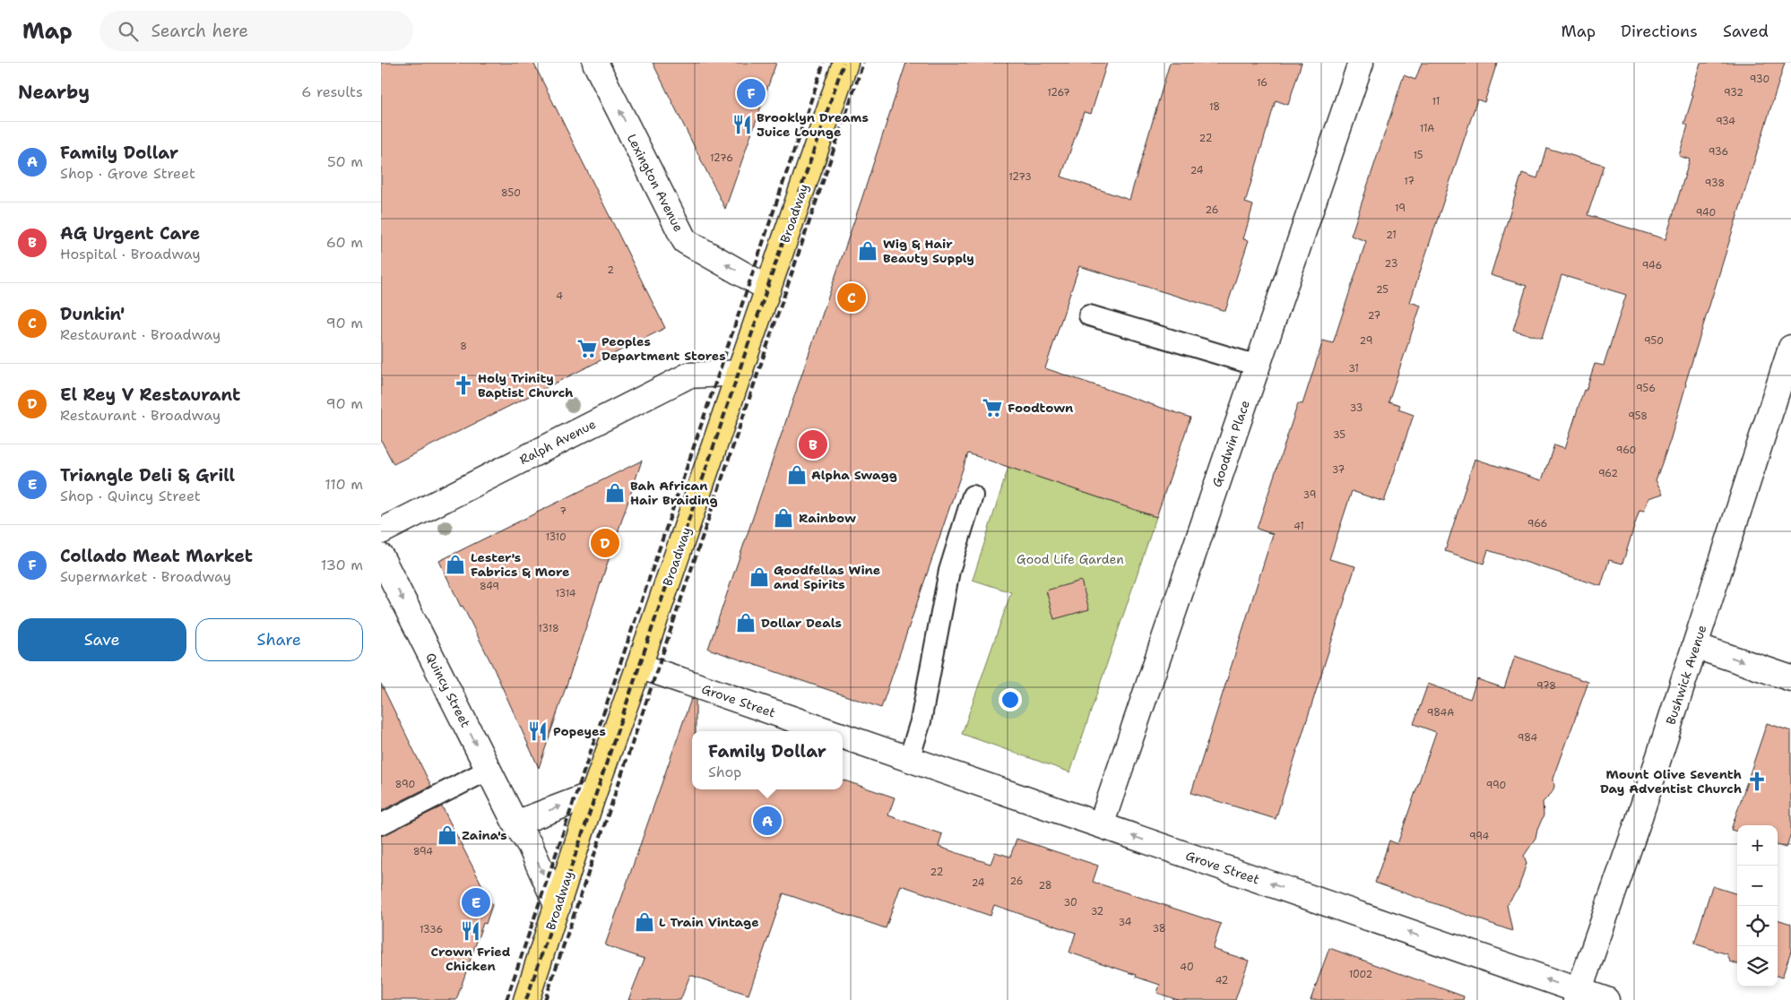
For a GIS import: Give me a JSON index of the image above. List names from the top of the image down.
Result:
{
  "streets": {
    "main road": ["Broadway"],
    "street": [
      "Lexington Avenue",
      "Ralph Avenue",
      "Goodwin Place",
      "Bushwick Avenue",
      "Quincy Street",
      "Grove Street"
    ]
  },
  "crossings": [
    ["Lexington Avenue", "Broadway"],
    ["Broadway", "Ralph Avenue"],
    ["Broadway", "Quincy Street"],
    ["Broadway", "Grove Street"],
    ["Goodwin Place", "Grove Street"],
    ["Bushwick Avenue", "Grove Street"]
  ],
  "one_way": ["Lexington Avenue", "Quincy Street", "Grove Street"],
  "parks": ["Good Life Garden"],
  "places": {
    "restaurant": ["Brooklyn Dreams Juice Lounge", "Popeyes", "Crown Fried Chicken"],
    "shop": [
      "Wig & Hair Beauty Supply",
      "Alpha Swagg",
      "Bah African Hair Braiding",
      "Rainbow",
      "Lester's Fabrics & More",
      "Goodfellas Wine and Spirits",
      "Dollar Deals",
      "Zaina's",
      "L Train Vintage"
    ],
    "supermarket": ["Peoples Department Stores", "Foodtown"],
    "church": ["Holy Trinity Baptist Church", "Mount Olive Seventh Day Adventist Church"]
  },
  "house_numbers": [
    "930",
    "16",
    "1267",
    "932",
    "11",
    "18",
    "934",
    "11A",
    "22",
    "936",
    "15",
    "1276",
    "24",
    "1273",
    "17",
    "938",
    "850",
    "19",
    "26",
    "940",
    "21",
    "23",
    "946",
    "2",
    "25",
    "4",
    "27",
    "29",
    "950",
    "8",
    "31",
    "956",
    "33",
    "958",
    "35",
    "960",
    "37",
    "962",
    "39",
    "7",
    "966",
    "41",
    "1310",
    "849",
    "1314",
    "1318",
    "978",
    "984A",
    "984",
    "890",
    "990",
    "994",
    "894",
    "22",
    "26",
    "24",
    "28",
    "30",
    "32",
    "34",
    "38",
    "1336",
    "40",
    "1002",
    "42"
  ],
  "page": {
    "header": "Map",
    "search": "Search here",
    "nav": ["Map", "Directions", "Saved"],
    "heading": ["Nearby", "6 results"],
    "pins": [
      "F",
      "C",
      "B",
      "D",
      "A",
      "E"
    ],
    "list": [
      {
        "mark": "A",
        "name": "Family Dollar",
        "note": "Shop · Grove Street",
        "value": "50 m"
      },
      {
        "mark": "B",
        "name": "AG Urgent Care",
        "note": "Hospital · Broadway",
        "value": "60 m"
      },
      {
        "mark": "C",
        "name": "Dunkin'",
        "note": "Restaurant · Broadway",
        "value": "90 m"
      },
      {
        "mark": "D",
        "name": "El Rey V Restaurant",
        "note": "Restaurant · Broadway",
        "value": "90 m"
      },
      {
        "mark": "E",
        "name": "Triangle Deli & Grill",
        "note": "Shop · Quincy Street",
        "value": "110 m"
      },
      {
        "mark": "F",
        "name": "Collado Meat Market",
        "note": "Supermarket · Broadway",
        "value": "130 m"
      }
    ],
    "buttons": ["Save", "Share"],
    "popup": ["Family Dollar", "Shop"],
    "map_buttons": ["+", "−"]
  }
}
